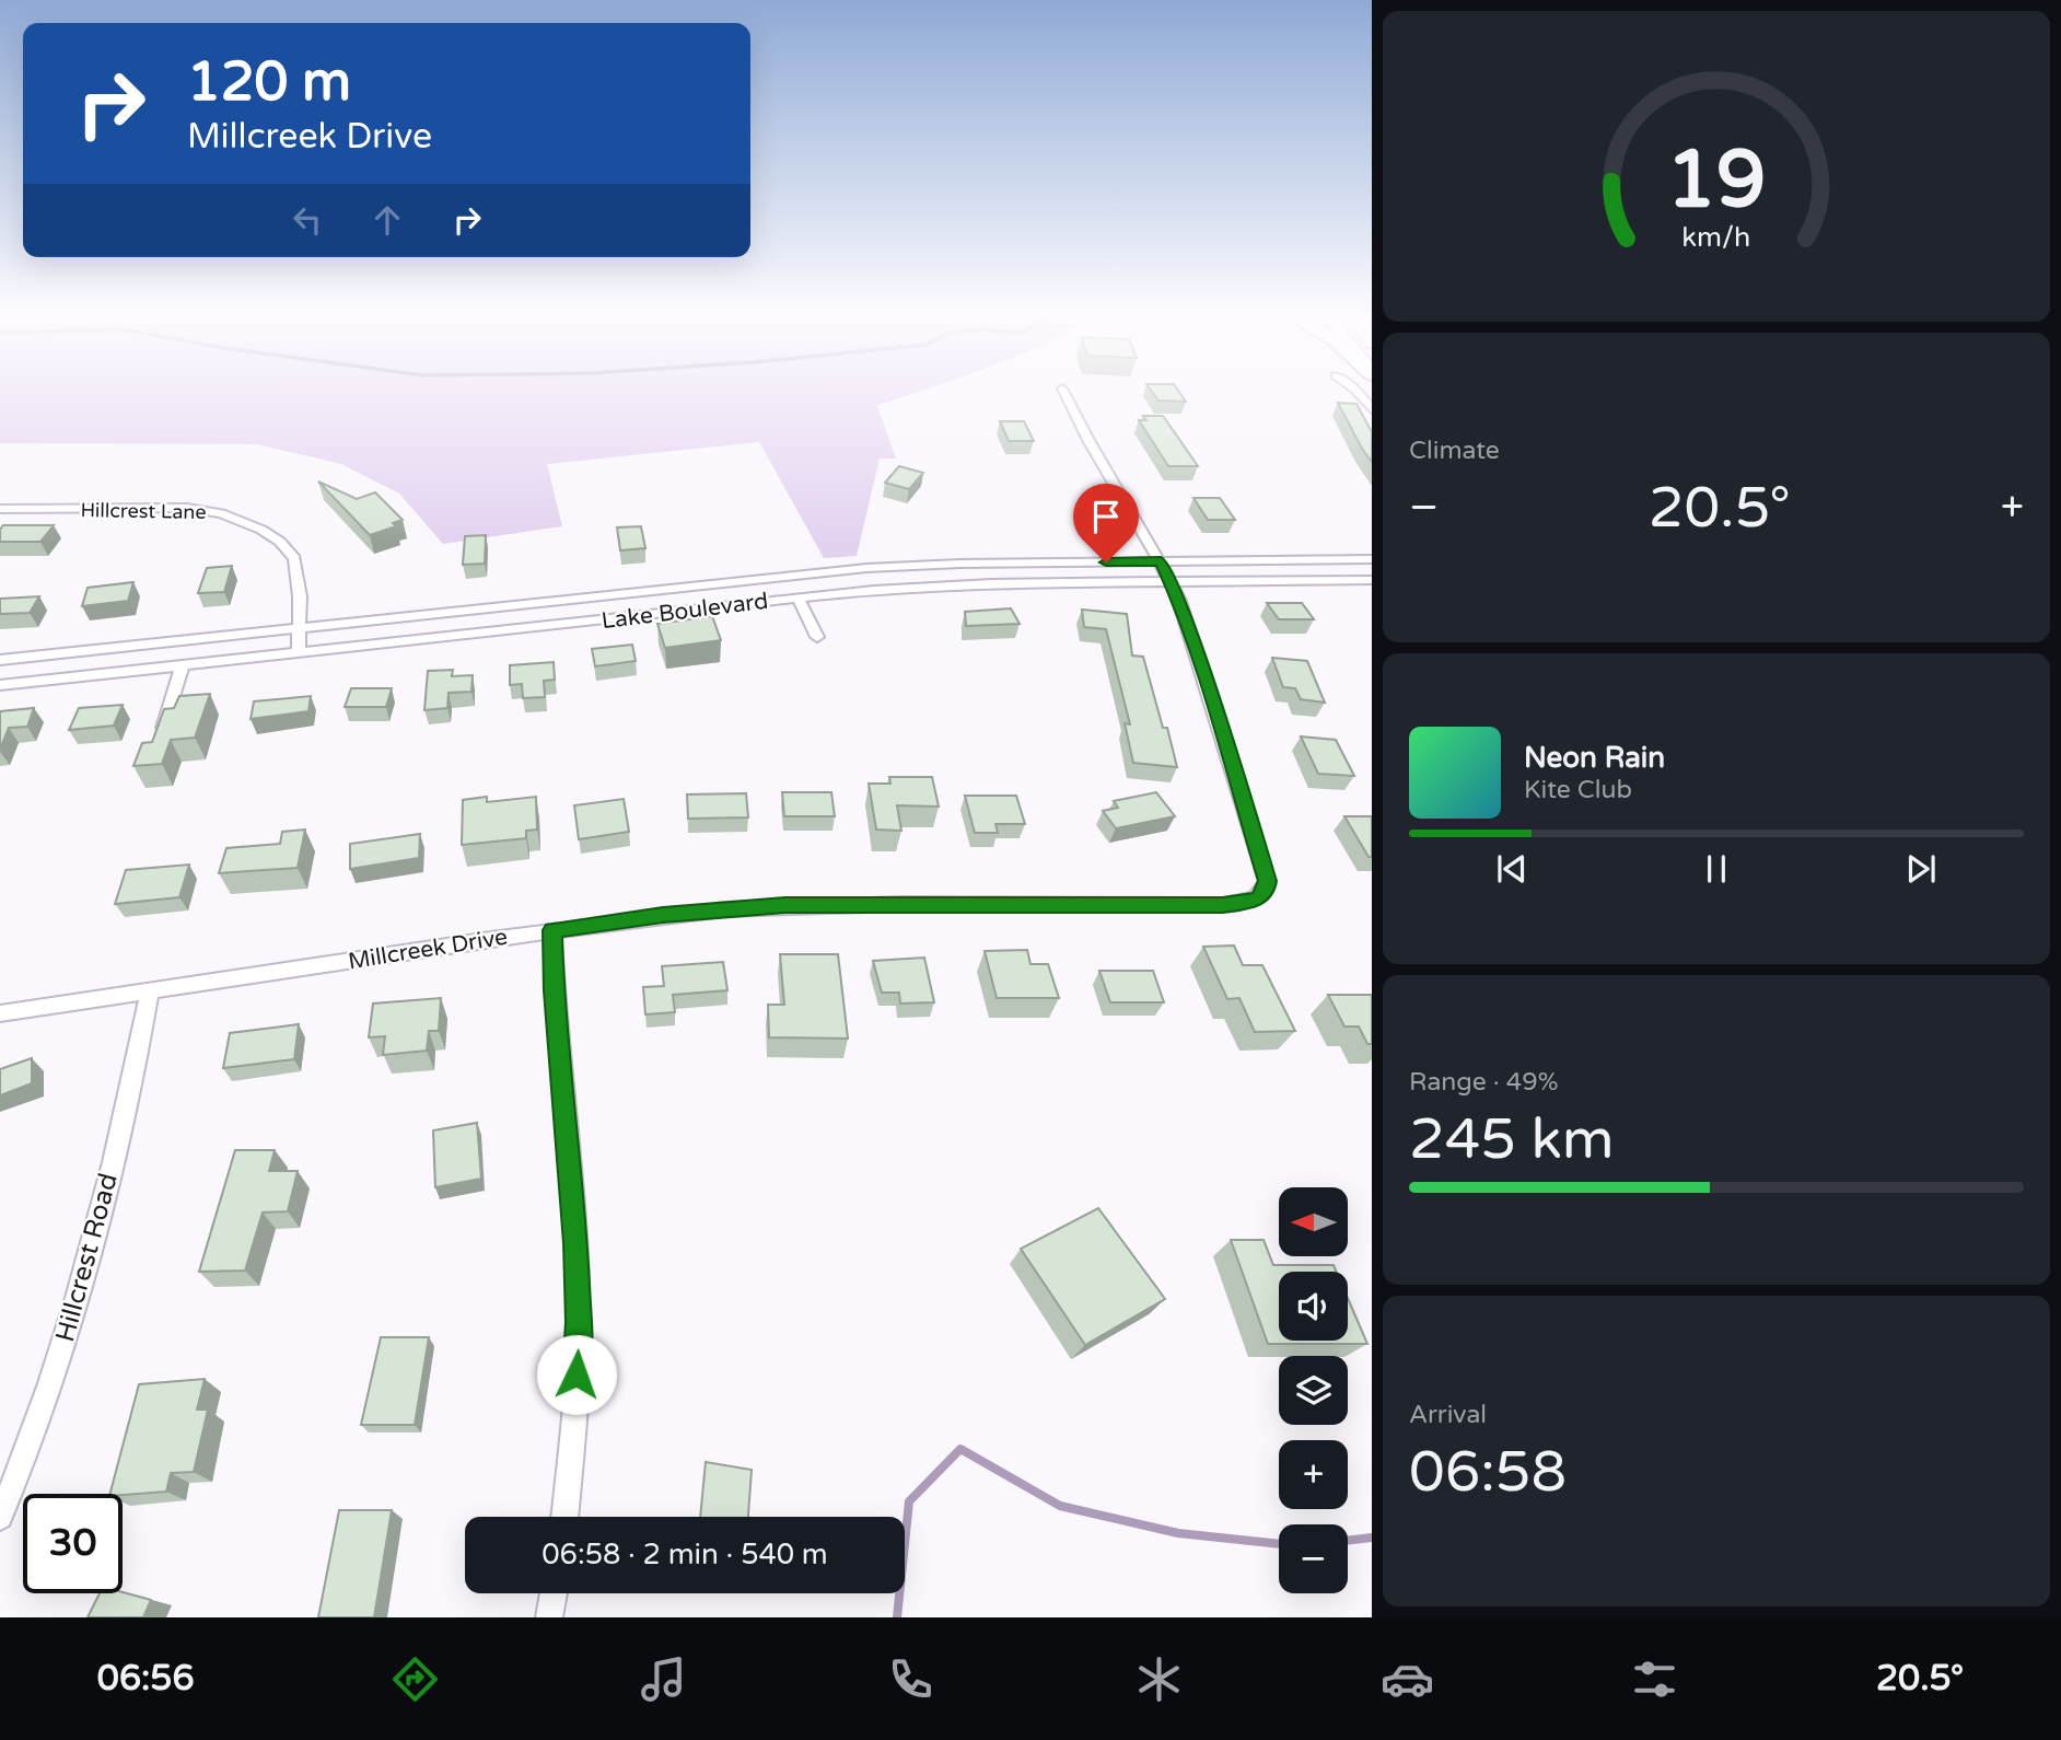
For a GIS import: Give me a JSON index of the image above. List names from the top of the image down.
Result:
{
  "streets": {
    "street": [
      "Hillcrest Lane",
      "Lake Boulevard",
      "Millcreek Drive",
      "Hillcrest Road"
    ]
  },
  "crossings": [
    ["Hillcrest Lane", "Lake Boulevard"],
    ["Lake Boulevard", "Millcreek Drive"],
    ["Millcreek Drive", "Hillcrest Road"]
  ],
  "north": "left",
  "page": {
    "turn": ["120 m", "Millcreek Drive"],
    "tile": [
      "Climate",
      ["Range · 49%", "245 km"],
      ["Arrival", "06:58"]
    ],
    "heat": ["−", "20.5°", "+"],
    "song": ["Neon Rain", "Kite Club"],
    "map_buttons": ["+", "−"],
    "limit": "30",
    "trip": "06:58 · 2 min · 540 m",
    "tabs": ["06:56", "20.5°"],
    "gauge": ["19", "km/h"]
  }
}
